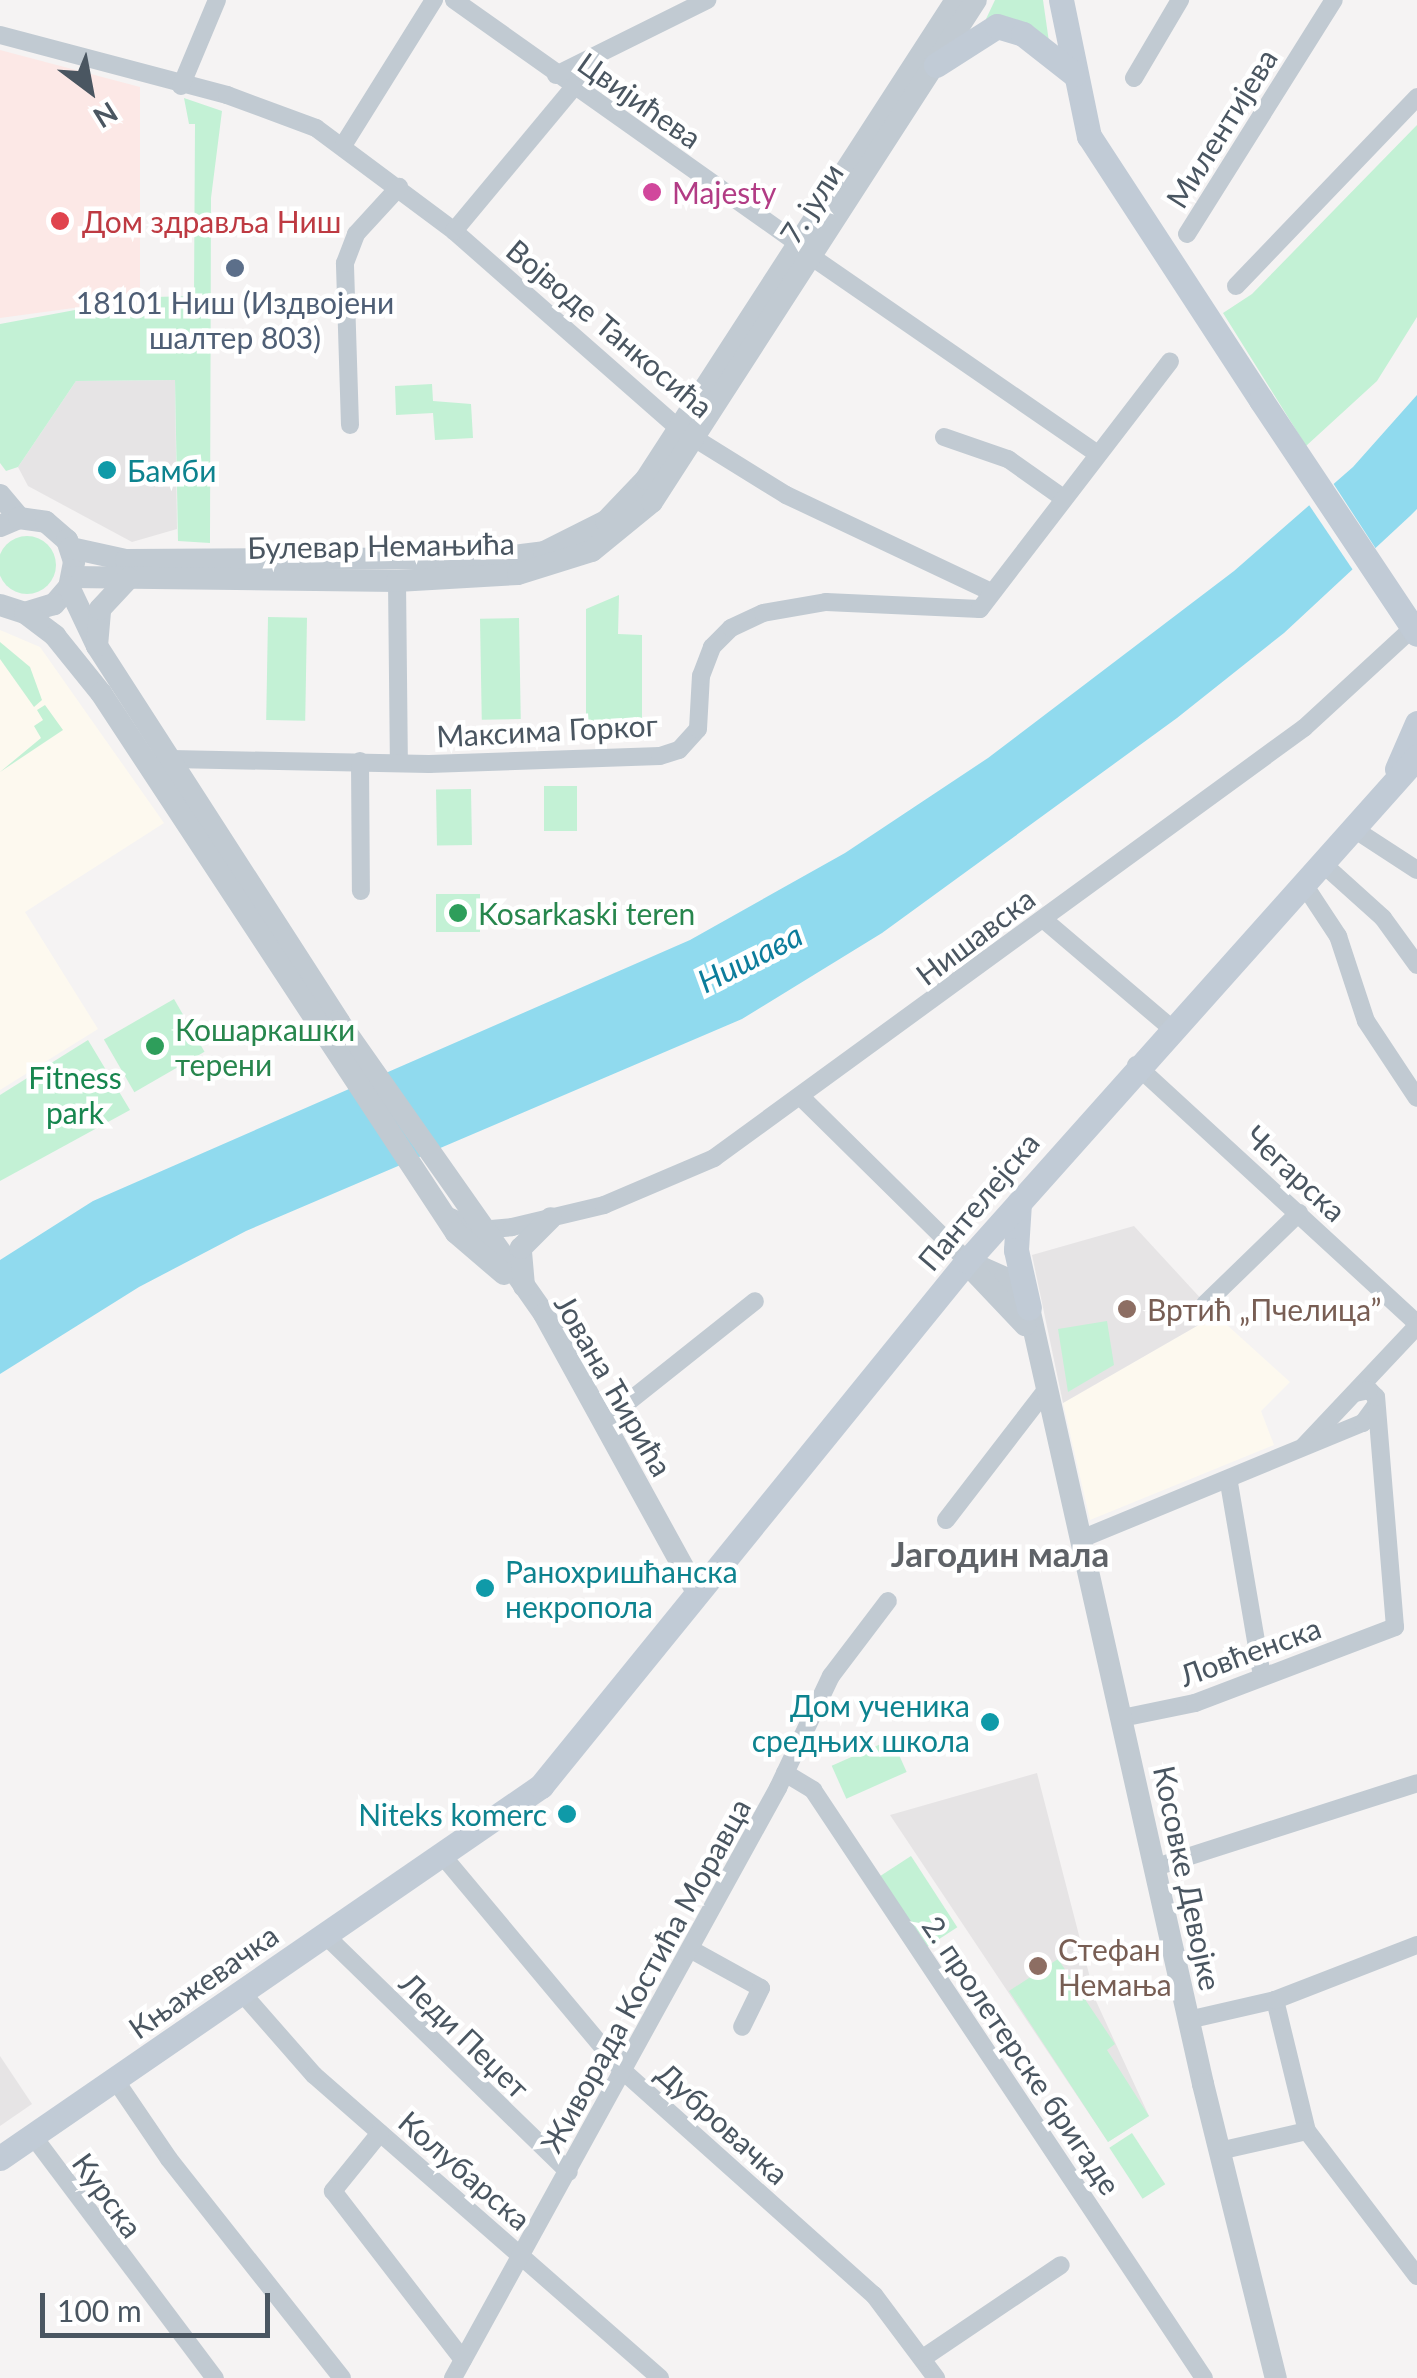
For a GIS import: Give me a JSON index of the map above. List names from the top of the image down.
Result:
{
  "streets": {
    "main road": ["Пантелејска", "Књажевачка"],
    "street": [
      "Цвијићева",
      "Милентијева",
      "7. јули",
      "Војводе Танкосића",
      "Булевар Немањића",
      "Максима Горког",
      "Нишавска",
      "Чегарска",
      "Јована Ћирића",
      "Ловћенска",
      "Косовке Девојке",
      "Живорада Костића Моравца",
      "Леди Пеџет",
      "2. пролетерске бригаде",
      "Дубровачка",
      "Колубарска",
      "Курска"
    ]
  },
  "crossings": [
    ["Цвијићева", "7. јули"],
    ["7. јули", "Војводе Танкосића"],
    ["7. јули", "Булевар Немањића"],
    ["Војводе Танкосића", "Булевар Немањића"],
    ["Војводе Танкосића", "Максима Горког"],
    ["Булевар Немањића", "Максима Горког"],
    ["Нишавска", "Јована Ћирића"],
    ["Чегарска", "Пантелејска"],
    ["Пантелејска", "Јована Ћирића"],
    ["Пантелејска", "Косовке Девојке"],
    ["Пантелејска", "Књажевачка"],
    ["Пантелејска", "Дубровачка"],
    ["Ловћенска", "Косовке Девојке"],
    ["Живорада Костића Моравца", "Леди Пеџет"],
    ["Живорада Костића Моравца", "2. пролетерске бригаде"],
    ["Живорада Костића Моравца", "Дубровачка"],
    ["Живорада Костића Моравца", "Колубарска"],
    ["Књажевачка", "Леди Пеџет"],
    ["Књажевачка", "Дубровачка"],
    ["Књажевачка", "Колубарска"],
    ["Књажевачка", "Курска"]
  ],
  "districts": ["Јагодин мала"],
  "water": ["Нишава"],
  "parks": ["Fitness park"],
  "places": [
    "Majesty",
    "Дом здравља Ниш",
    "18101 Ниш (Издвојени шалтер 803)",
    "Бамби",
    "Kosarkaski teren",
    "Кошаркашки терени",
    "Вртић „Пчелица”",
    "Ранохришћанска некропола",
    "Дом ученика средњих школа",
    "Niteks komerc",
    "Стефан Немања"
  ],
  "scale_bar": "100 m",
  "north": "bottom right"
}
